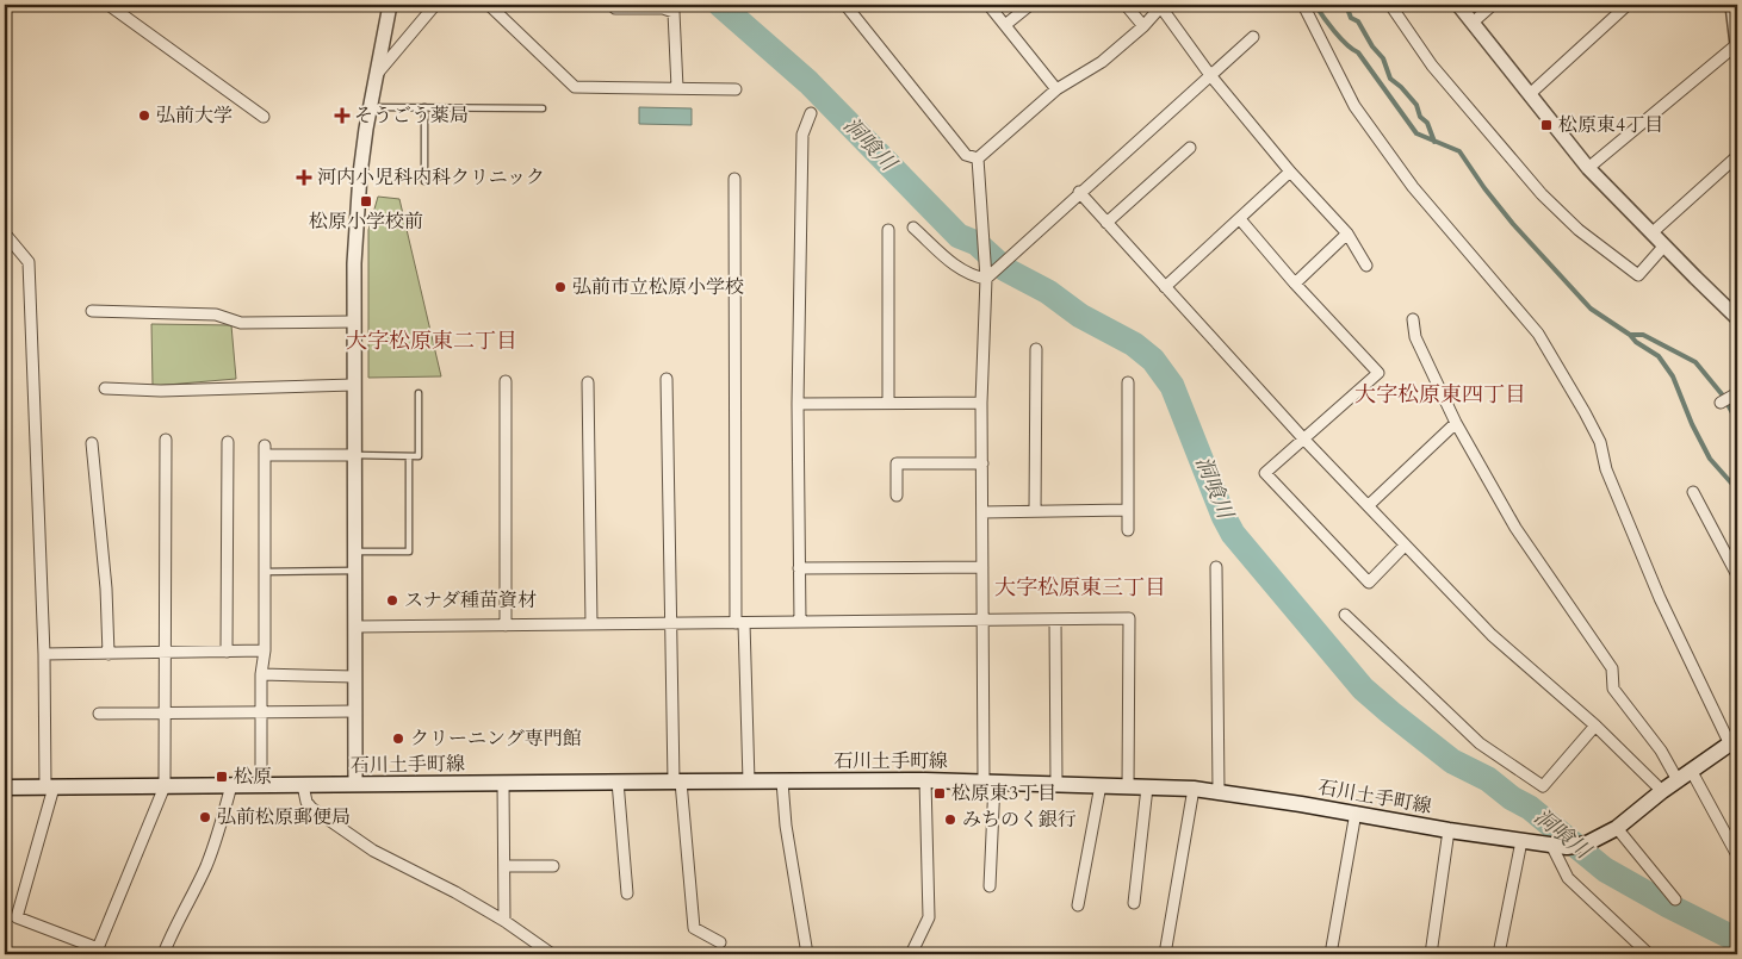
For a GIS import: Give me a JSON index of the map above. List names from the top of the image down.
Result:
{
  "streets": {
    "main road": ["石川土手町線"]
  },
  "districts": ["大字松原東二丁目", "大字松原東四丁目", "大字松原東三丁目"],
  "water": ["洞喰川"],
  "places": {
    "other": [
      "弘前大学",
      "弘前市立松原小学校",
      "スナダ種苗資材",
      "クリーニング専門館",
      "弘前松原郵便局",
      "みちのく銀行"
    ],
    "health": ["そうごう薬局", "河内小児科内科クリニック"],
    "transit": [
      "松原東4丁目",
      "松原小学校前",
      "松原",
      "松原東3丁目"
    ]
  }
}
